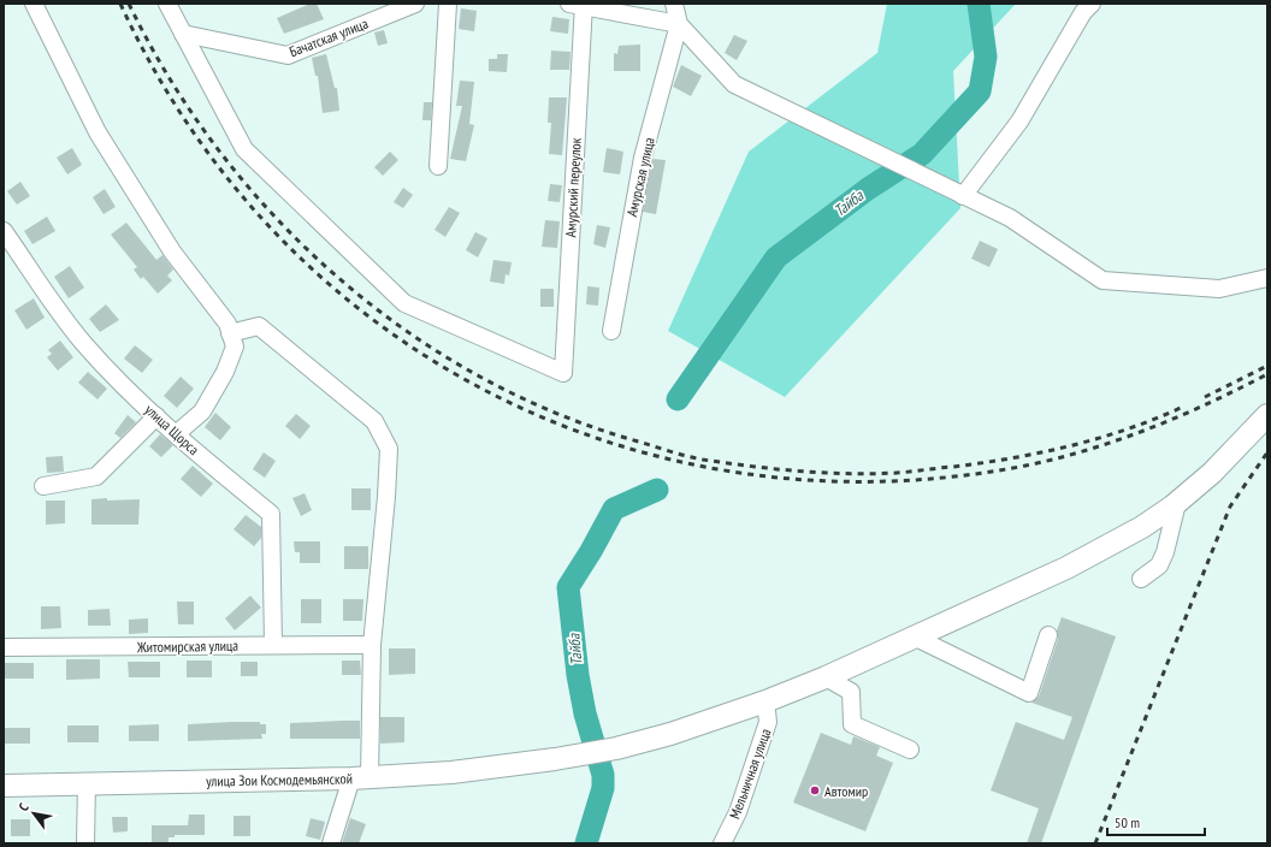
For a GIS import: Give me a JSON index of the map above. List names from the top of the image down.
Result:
{
  "streets": {
    "main road": ["улица Зои Космодемьянской"],
    "street": [
      "Бачатская улица",
      "Амурская улица",
      "Амурский переулок",
      "улица Щорса",
      "Житомирская улица",
      "Мельничная улица"
    ]
  },
  "crossings": [
    ["Бачатская улица", "Амурский переулок"],
    ["улица Щорса", "Житомирская улица"],
    ["Мельничная улица", "улица Зои Космодемьянской"]
  ],
  "water": ["Тайба"],
  "places": ["Автомир"],
  "scale_bar": "50 m",
  "north": "top left"
}
